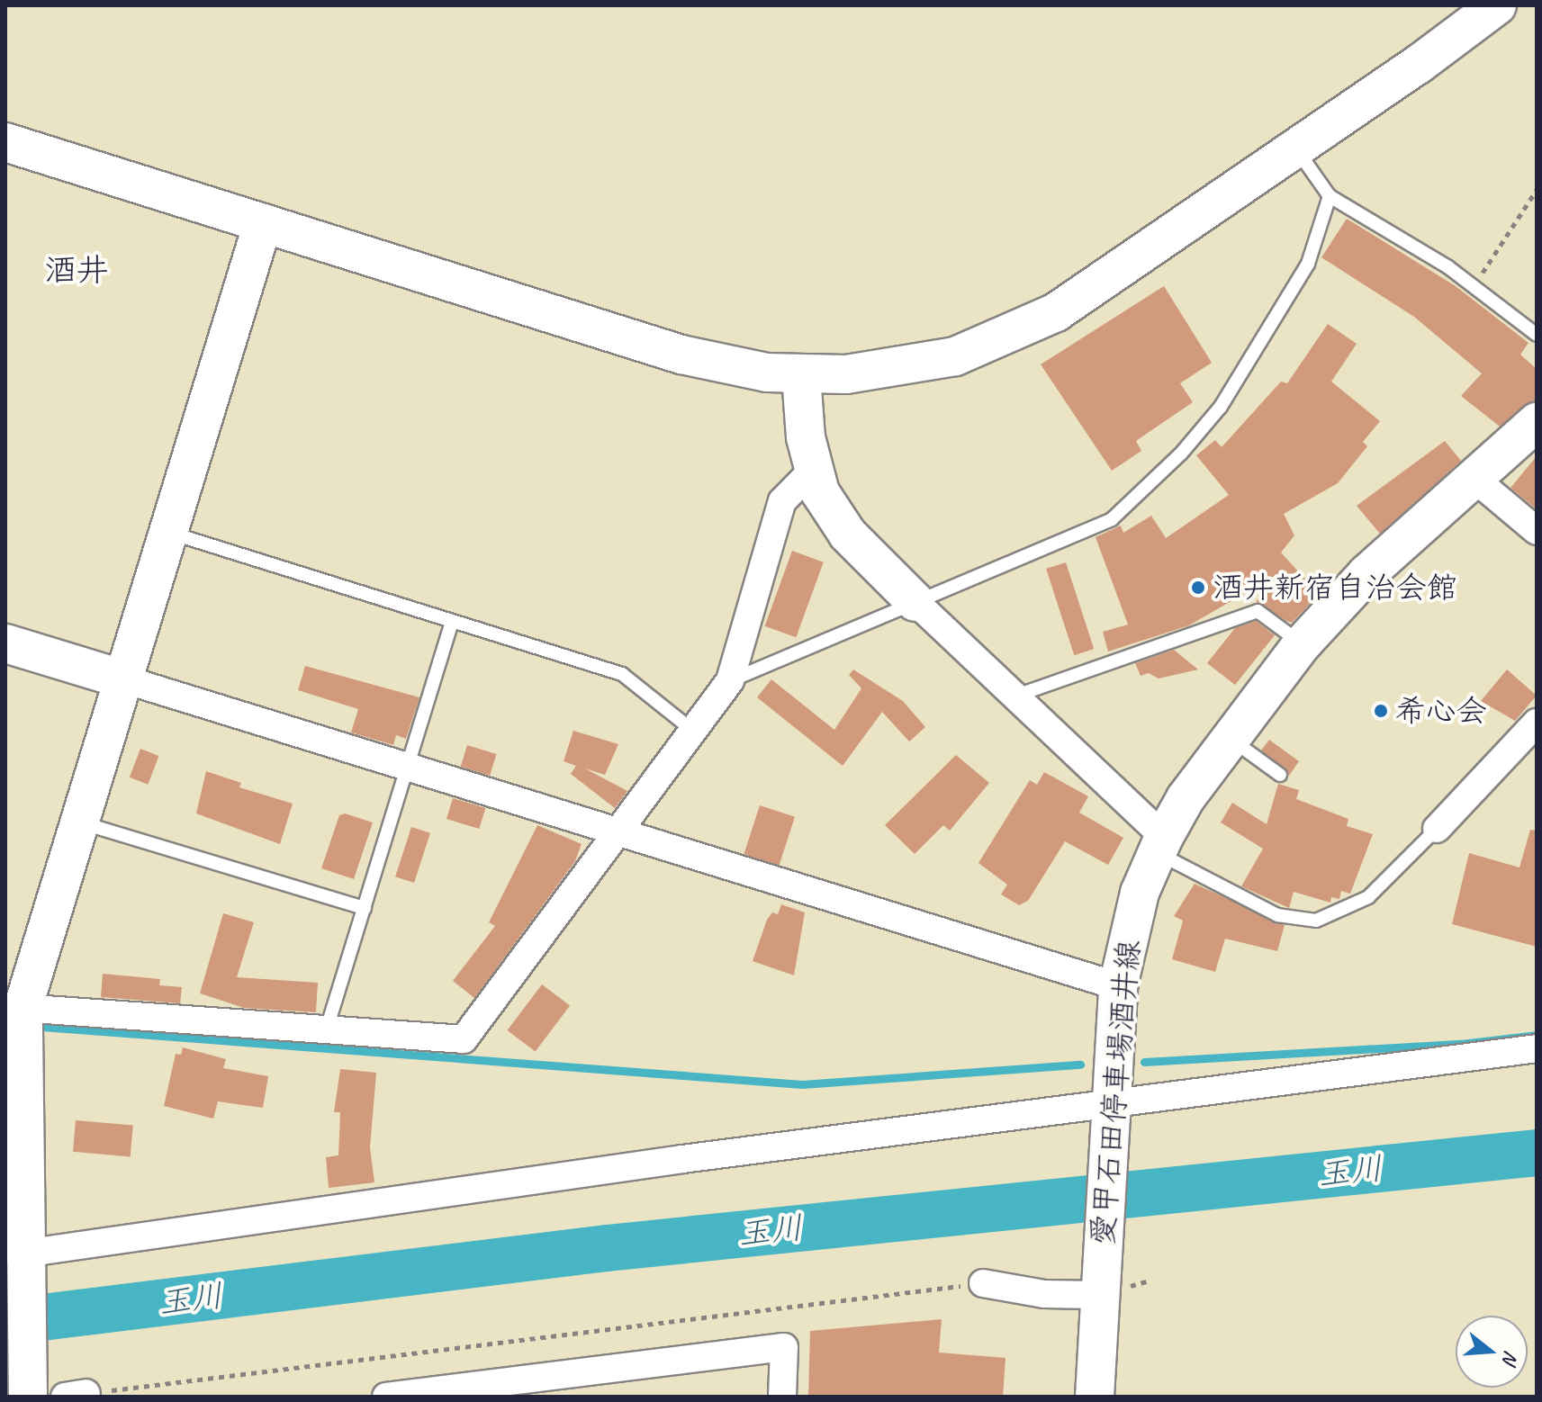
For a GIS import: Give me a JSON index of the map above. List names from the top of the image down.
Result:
{
  "streets": {
    "street": ["愛甲石田停車場酒井線"]
  },
  "districts": ["酒井"],
  "water": ["玉川"],
  "places": ["酒井新宿自治会館", "希心会"],
  "north": "right"
}
